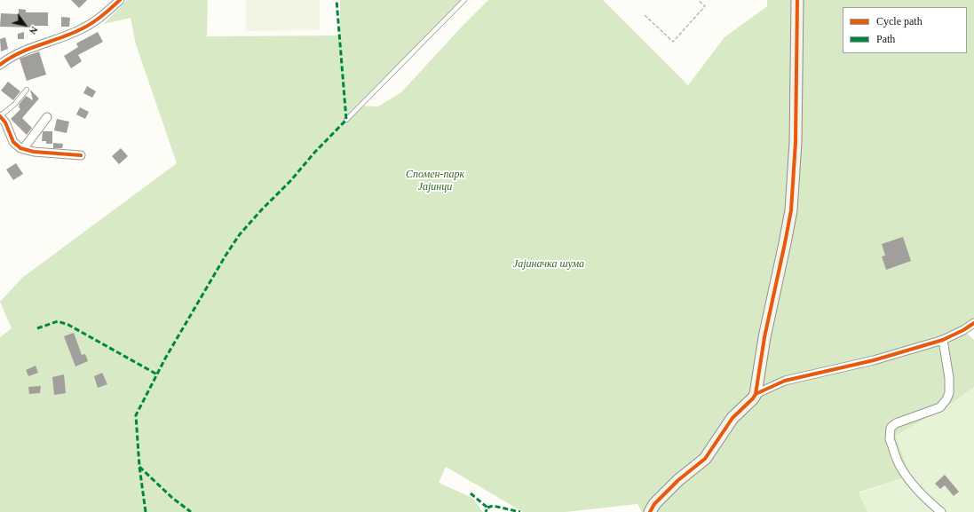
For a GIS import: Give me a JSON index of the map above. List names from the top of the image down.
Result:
{
  "parks": ["Спомен-парк Јајинци", "Јајиначка шума"],
  "legend": ["Cycle path", "Path"],
  "north": "bottom right"
}
